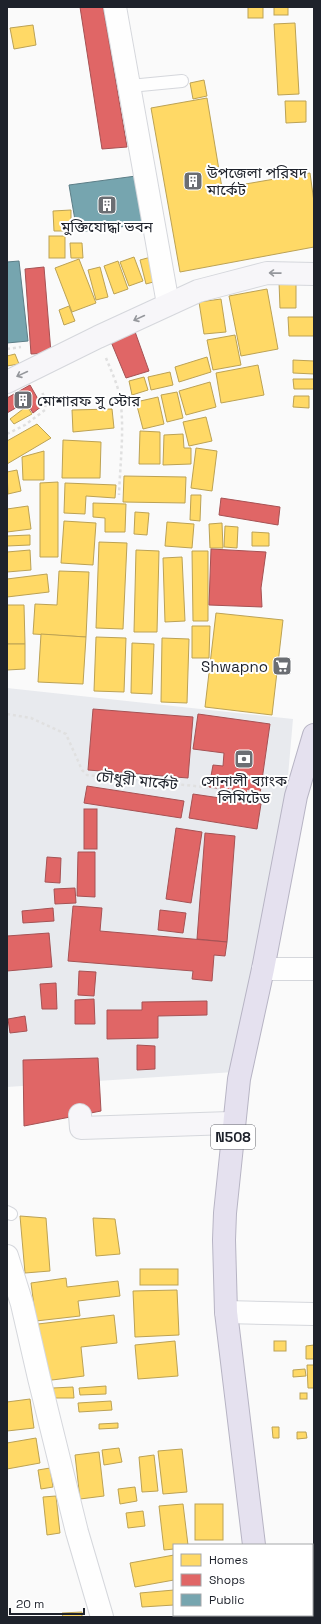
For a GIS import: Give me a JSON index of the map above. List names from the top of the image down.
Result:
{
  "streets": {
    "highway": ["N508"],
    "path": ["চৌধুরী মার্কেট"]
  },
  "crossings": [
    ["চৌধুরী মার্কেট", "N508"]
  ],
  "places": {
    "building": ["উপজেলা পরিষদ মার্কেট", "মুক্তিযোদ্ধা ভবন", "মোশারফ সু স্টোর"],
    "supermarket": ["Shwapno"],
    "bank": ["সোনালী ব্যাংক লিমিটেড"]
  },
  "legend": ["Homes", "Shops", "Public"],
  "scale_bar": "20 m"
}
